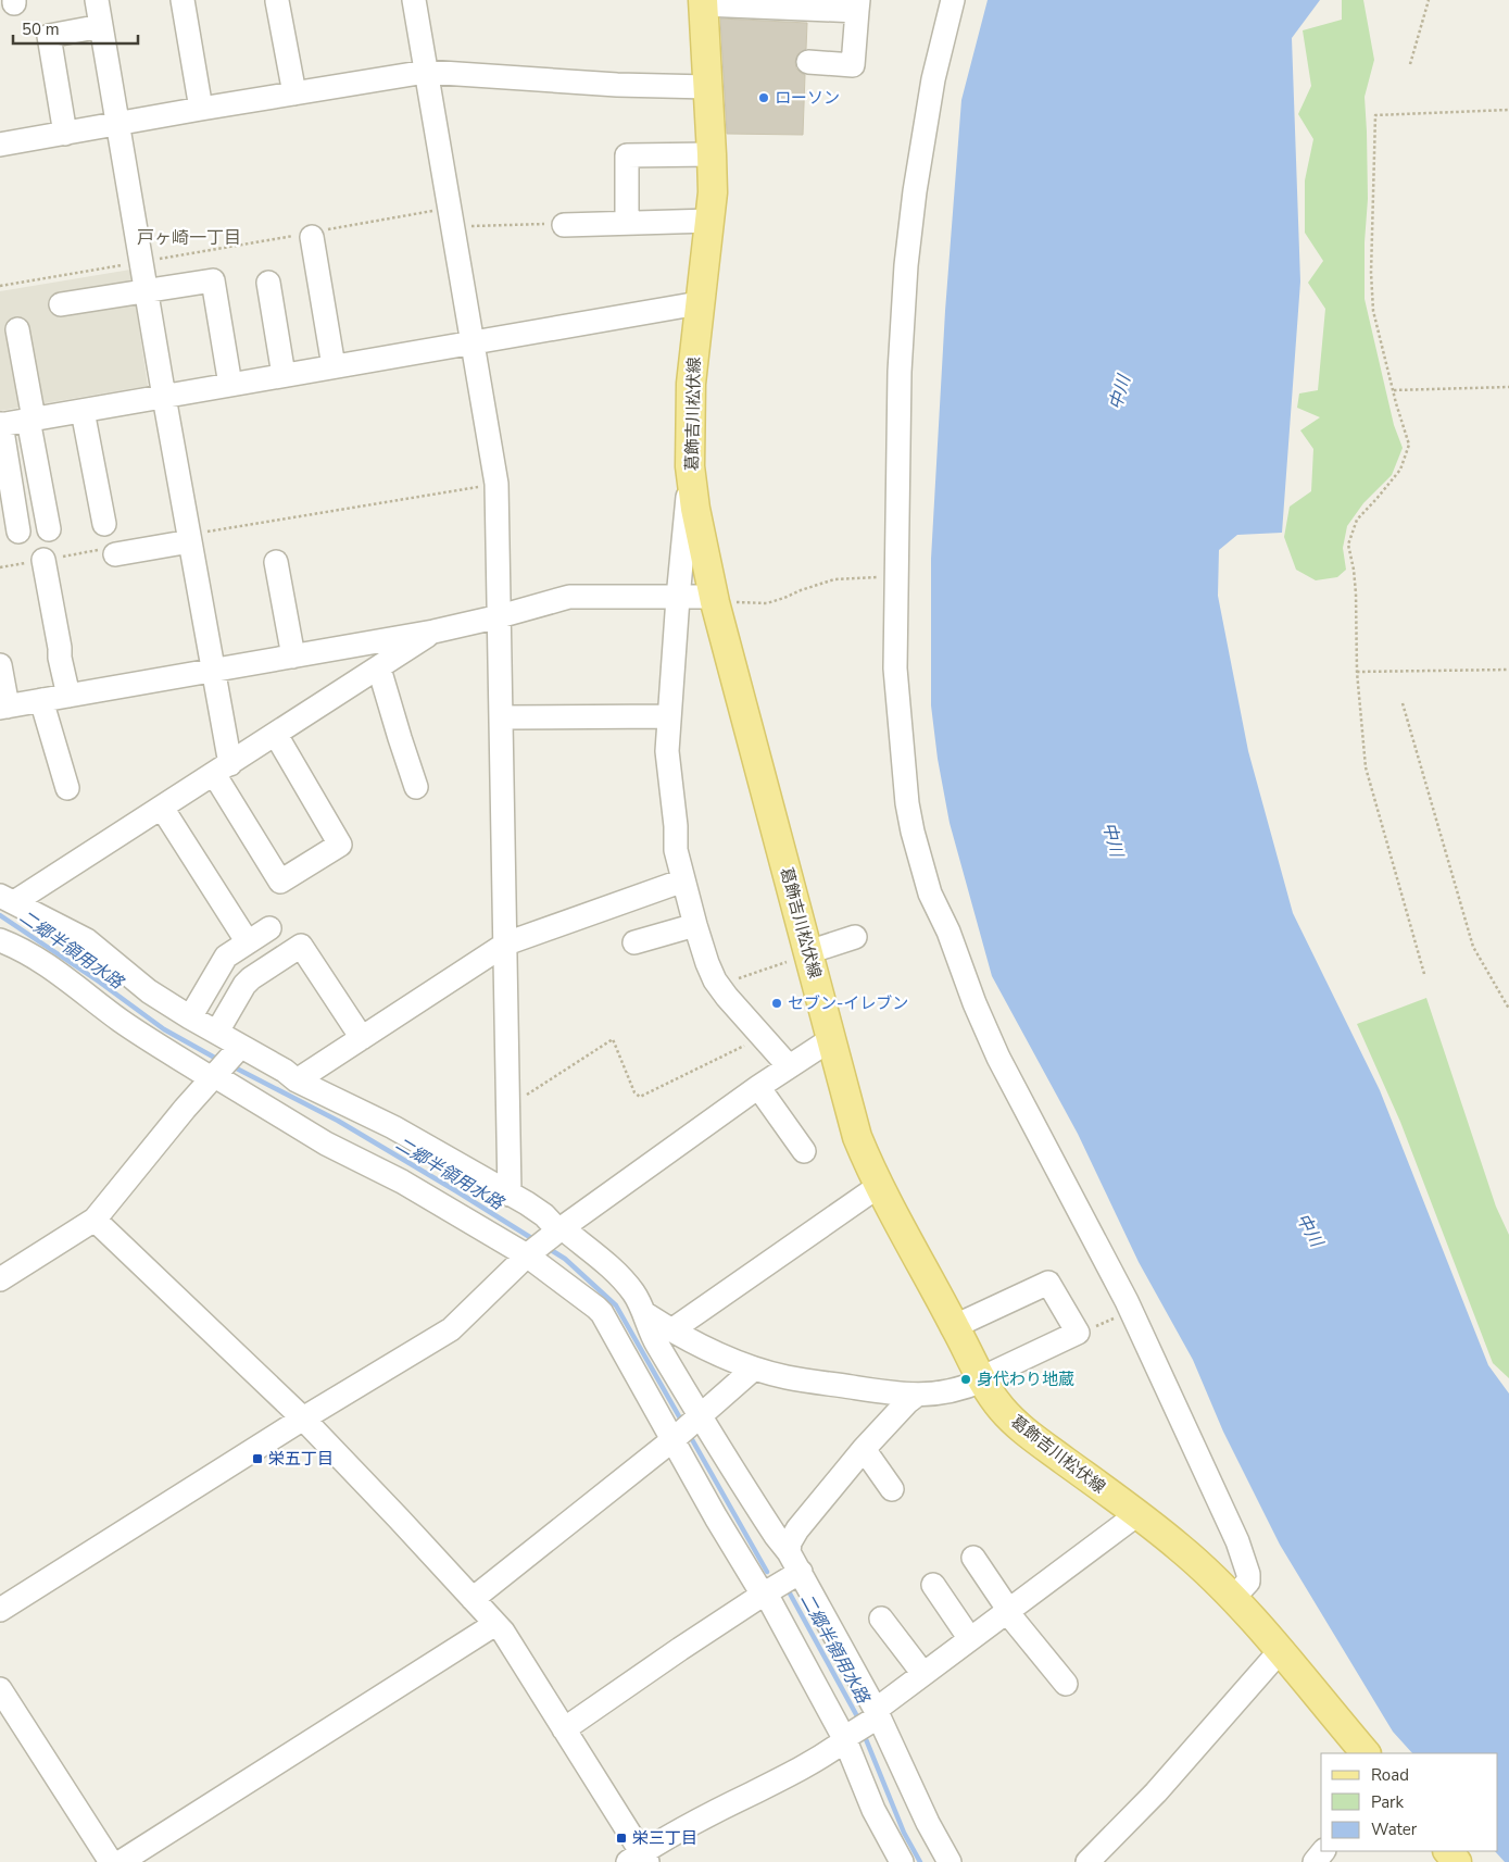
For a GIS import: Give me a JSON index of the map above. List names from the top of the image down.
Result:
{
  "streets": {
    "main road": ["葛飾吉川松伏線"]
  },
  "districts": ["戸ヶ崎一丁目"],
  "water": ["中川", "二郷半領用水路"],
  "places": {
    "other": ["ローソン", "セブン-イレブン", "身代わり地蔵"],
    "transit": ["栄五丁目", "栄三丁目"]
  },
  "legend": ["Road", "Park", "Water"],
  "scale_bar": "50 m"
}
